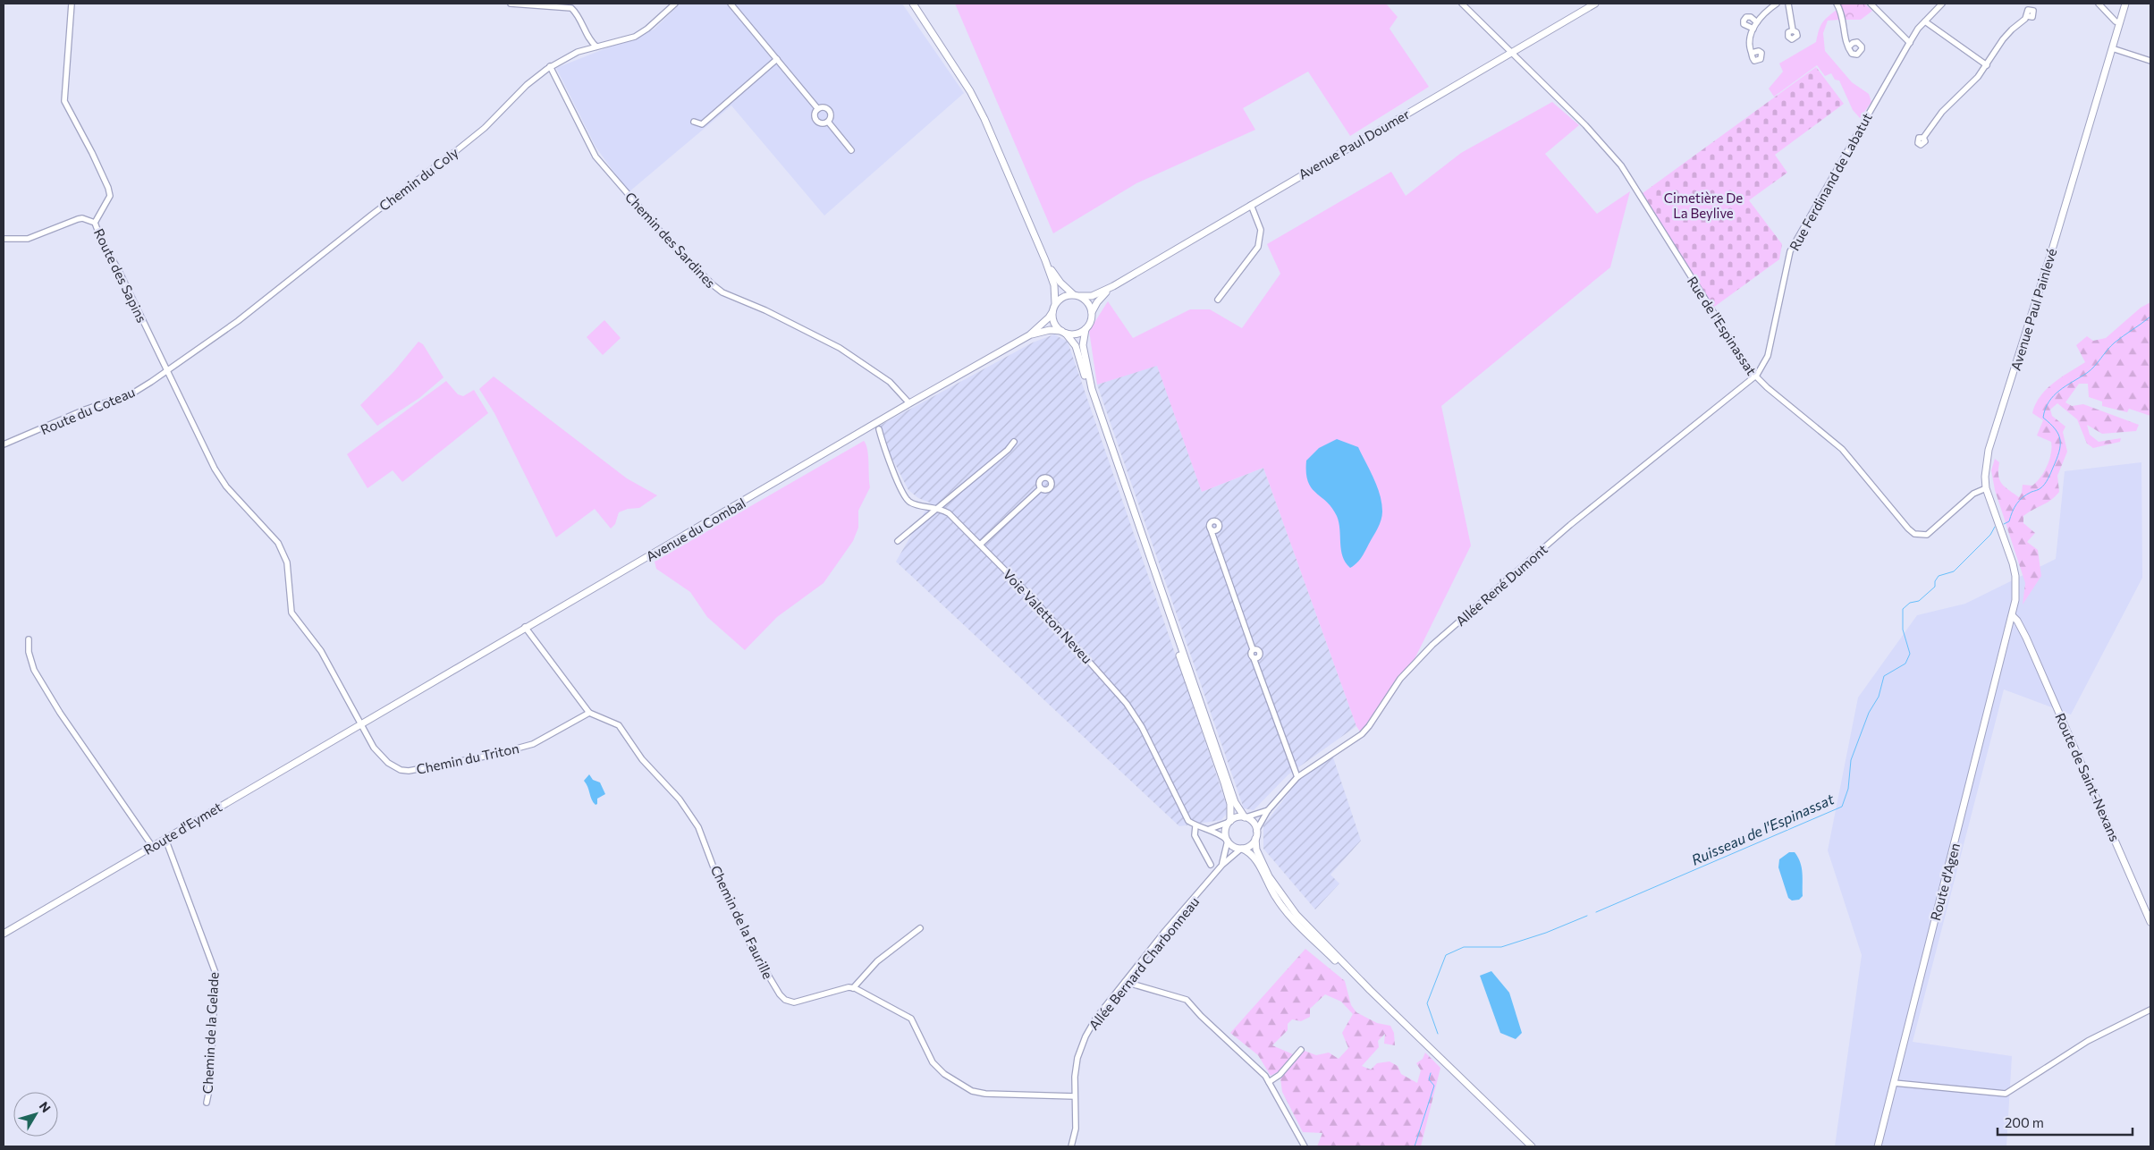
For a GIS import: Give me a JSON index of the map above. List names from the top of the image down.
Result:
{
  "streets": {
    "main road": [
      "Avenue Paul Doumer",
      "Avenue Paul Painlevé",
      "Avenue du Combal",
      "Route de Saint-Nexans",
      "Route d'Eymet",
      "Route d'Agen"
    ],
    "street": [
      "Chemin du Coly",
      "Rue Ferdinand de Labatut",
      "Chemin des Sardines",
      "Route des Sapins",
      "Rue de l'Espinassat",
      "Route du Coteau",
      "Allée René Dumont",
      "Voie Valetton Neveu",
      "Chemin du Triton",
      "Chemin de la Faurille",
      "Allée Bernard Charbonneau",
      "Chemin de la Gelade"
    ]
  },
  "crossings": [
    ["Avenue Paul Doumer", "Rue de l'Espinassat"],
    ["Chemin du Coly", "Chemin des Sardines"],
    ["Chemin du Coly", "Route des Sapins"],
    ["Chemin du Coly", "Route du Coteau"],
    ["Rue Ferdinand de Labatut", "Rue de l'Espinassat"],
    ["Rue Ferdinand de Labatut", "Allée René Dumont"],
    ["Chemin des Sardines", "Avenue du Combal"],
    ["Route des Sapins", "Route du Coteau"],
    ["Route des Sapins", "Avenue du Combal"],
    ["Route des Sapins", "Chemin du Triton"],
    ["Route des Sapins", "Route d'Eymet"],
    ["Avenue Paul Painlevé", "Rue de l'Espinassat"],
    ["Avenue Paul Painlevé", "Route de Saint-Nexans"],
    ["Avenue Paul Painlevé", "Route d'Agen"],
    ["Rue de l'Espinassat", "Allée René Dumont"],
    ["Avenue du Combal", "Chemin du Triton"],
    ["Avenue du Combal", "Route d'Eymet"],
    ["Avenue du Combal", "Chemin de la Faurille"],
    ["Allée René Dumont", "Allée Bernard Charbonneau"],
    ["Chemin du Triton", "Route d'Eymet"],
    ["Chemin du Triton", "Chemin de la Faurille"],
    ["Route de Saint-Nexans", "Route d'Agen"],
    ["Route d'Eymet", "Chemin de la Gelade"]
  ],
  "water": ["Ruisseau de l'Espinassat"],
  "parks": ["Cimetière De La Beylive"],
  "scale_bar": "200 m",
  "north": "top right"
}
